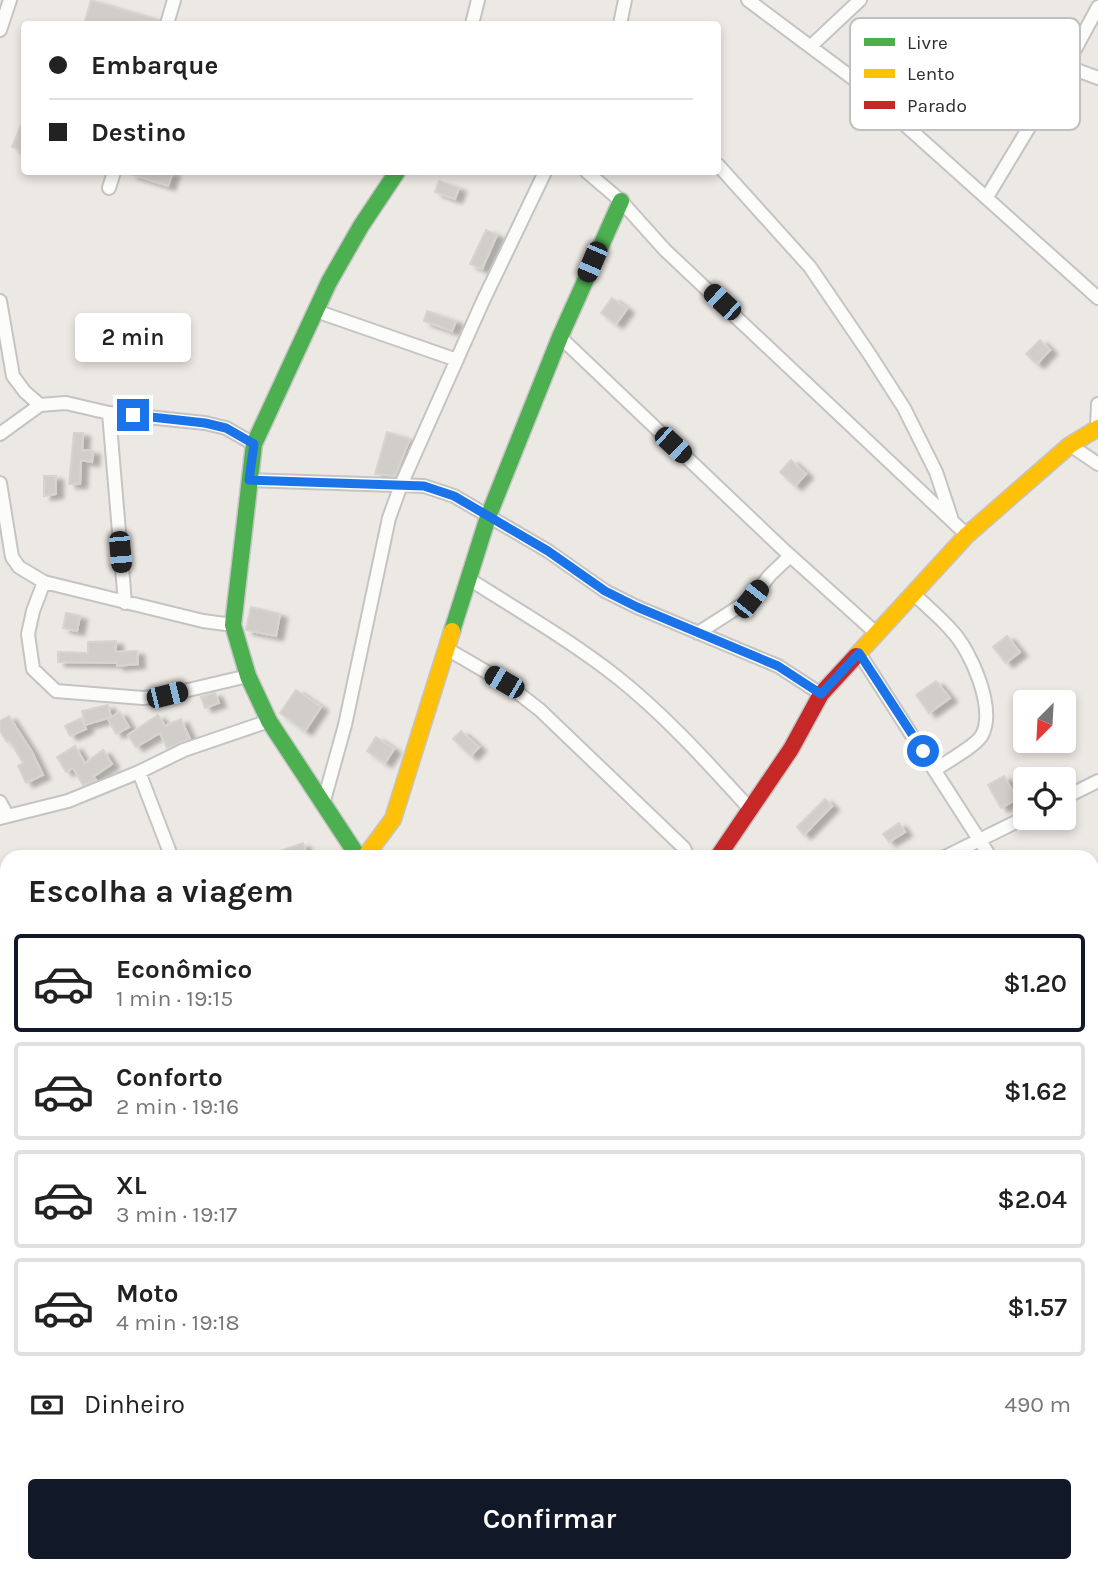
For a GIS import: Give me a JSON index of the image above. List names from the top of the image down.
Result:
{
  "legend": ["Livre", "Lento", "Parado"],
  "north": "bottom left",
  "page": {
    "banner": ["Embarque", "Destino"],
    "bubble": "2 min",
    "heading": "Escolha a viagem",
    "list": [
      {
        "name": "Econômico",
        "note": "1 min · 19:15",
        "value": "$1.20"
      },
      {
        "name": "Conforto",
        "note": "2 min · 19:16",
        "value": "$1.62"
      },
      {
        "name": "XL",
        "note": "3 min · 19:17",
        "value": "$2.04"
      },
      {
        "name": "Moto",
        "note": "4 min · 19:18",
        "value": "$1.57"
      }
    ],
    "pay": ["Dinheiro", "490 m"],
    "buttons": "Confirmar"
  }
}
